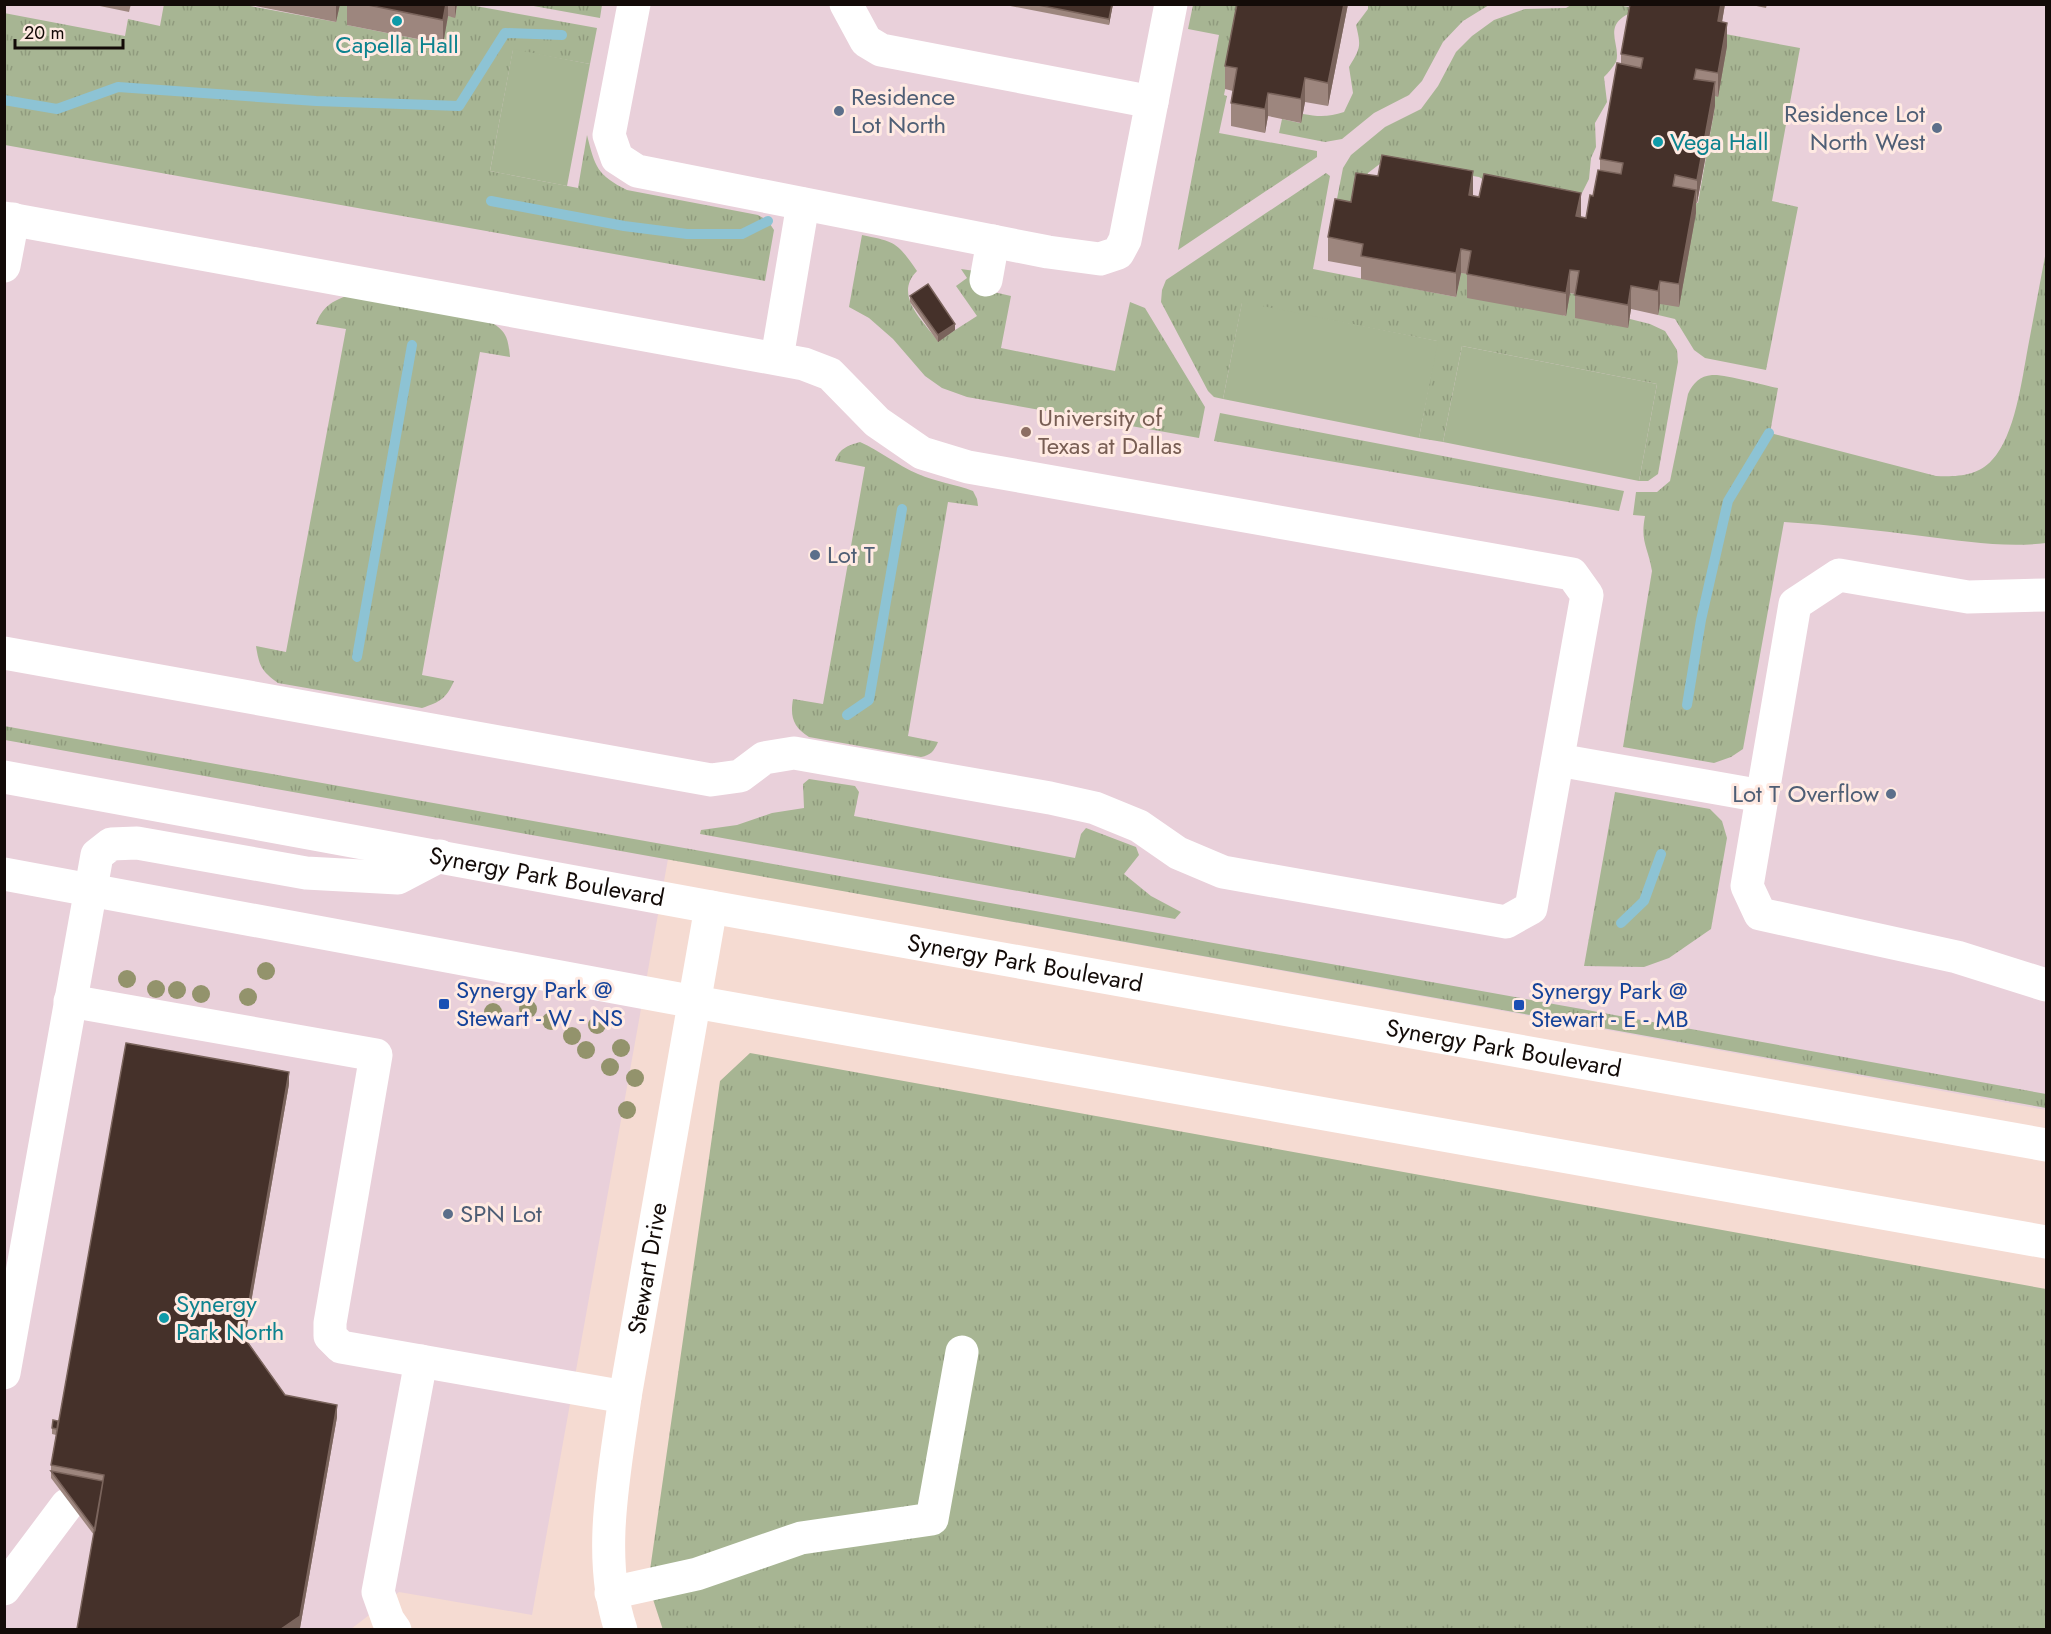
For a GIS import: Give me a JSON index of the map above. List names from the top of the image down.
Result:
{
  "streets": {
    "street": ["Synergy Park Boulevard", "Stewart Drive"]
  },
  "crossings": [
    ["Synergy Park Boulevard", "Stewart Drive"]
  ],
  "places": {
    "other": [
      "Capella Hall",
      "Residence Lot North",
      "Residence Lot North West",
      "Vega Hall",
      "University of Texas at Dallas",
      "Lot T",
      "Lot T Overflow",
      "SPN Lot",
      "Synergy Park North"
    ],
    "transit": ["Synergy Park @ Stewart - W - NS", "Synergy Park @ Stewart - E - MB"]
  },
  "scale_bar": "20 m"
}
